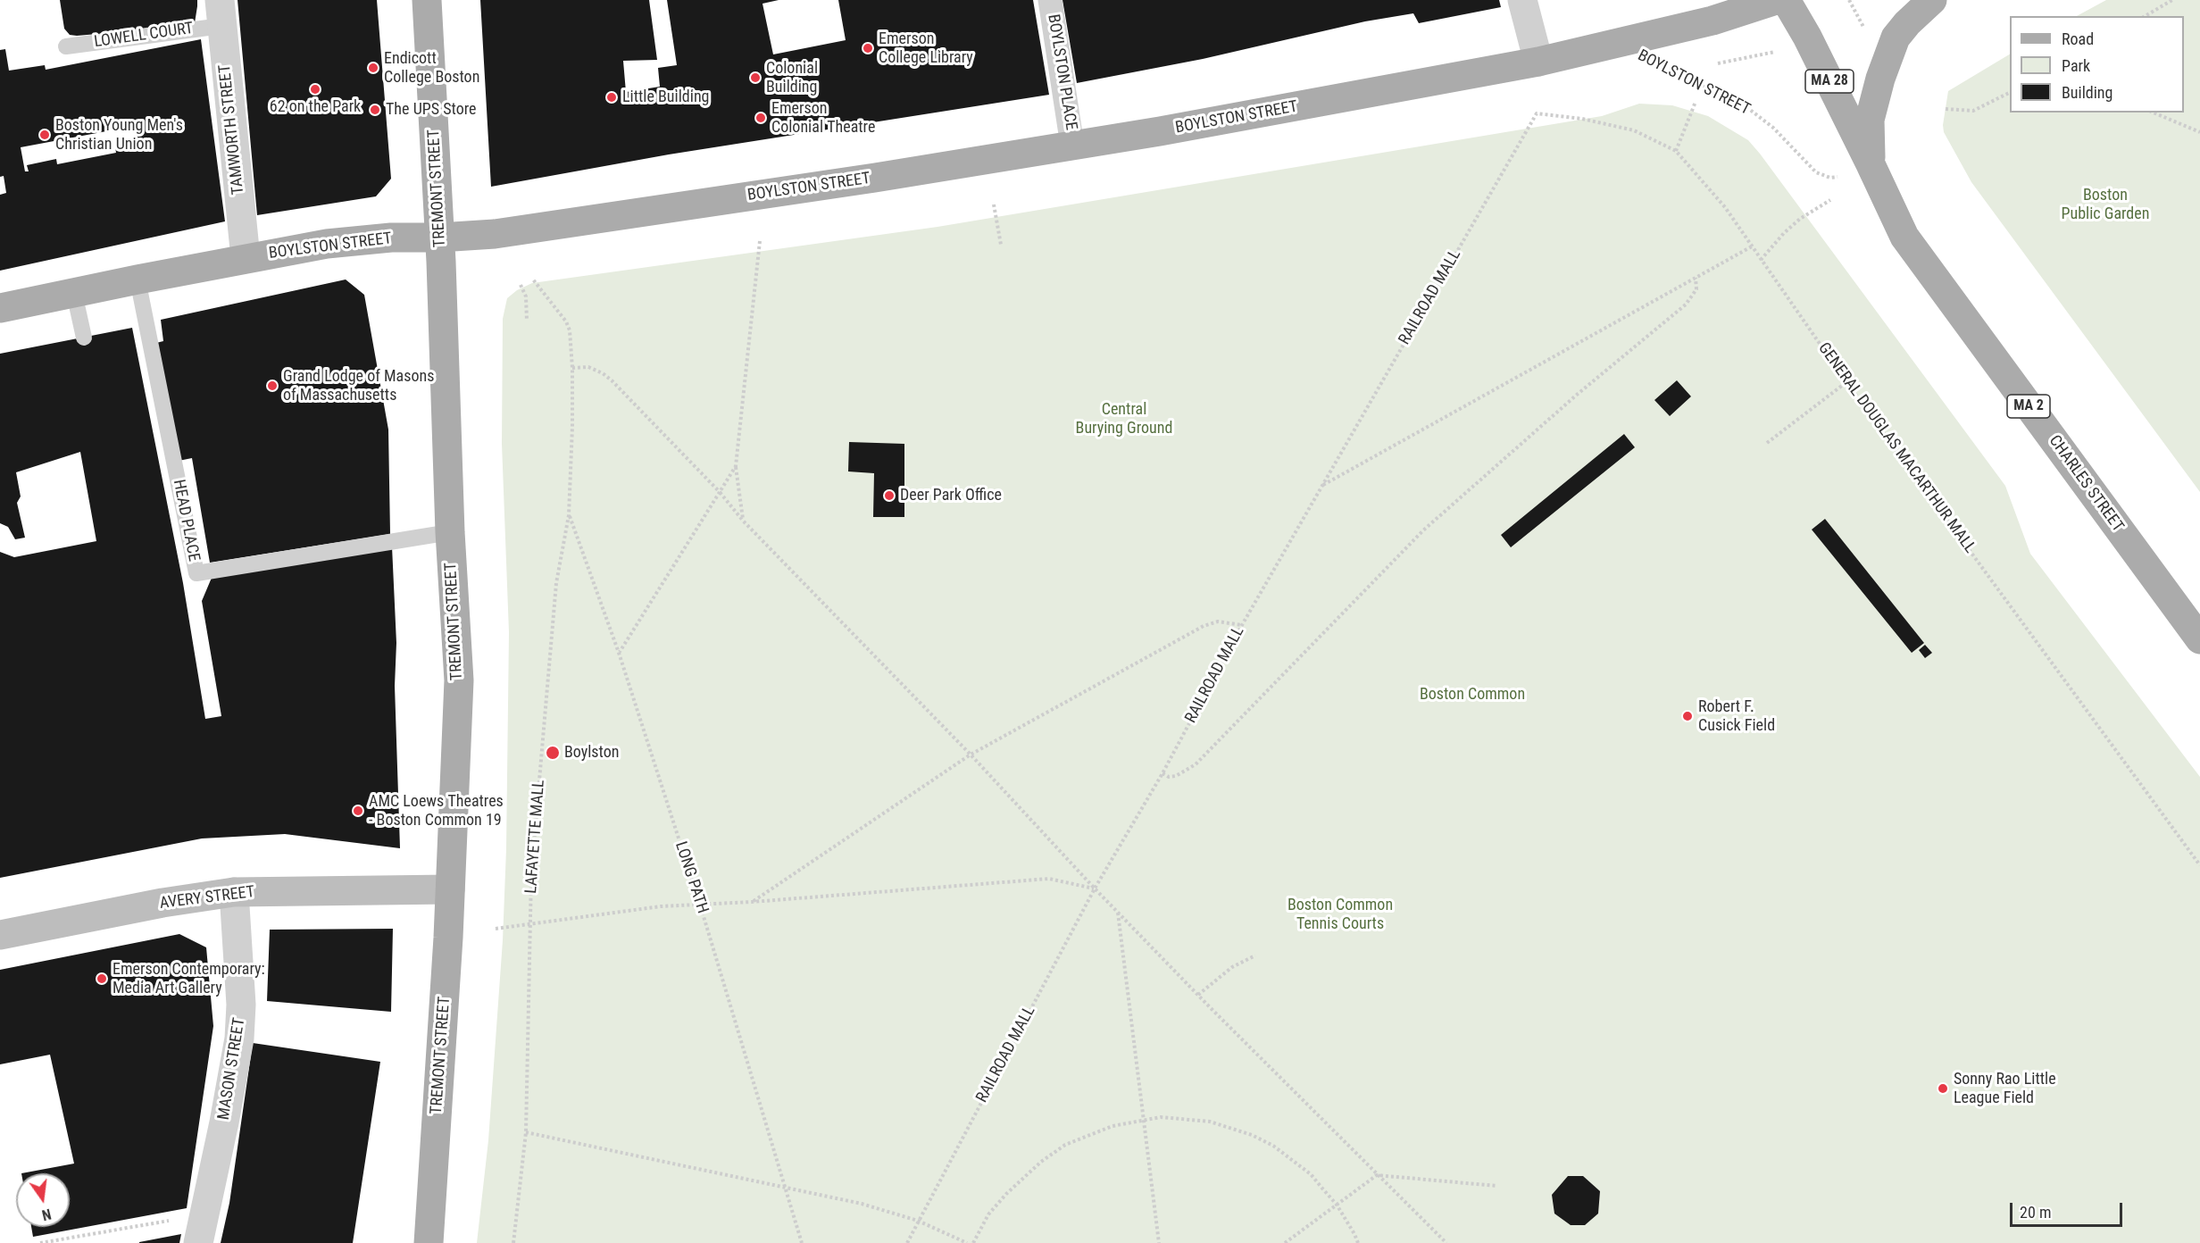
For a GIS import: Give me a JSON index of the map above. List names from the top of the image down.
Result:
{
  "streets": {
    "main road": [
      "MA 28",
      "BOYLSTON STREET",
      "TREMONT STREET",
      "MA 2",
      "CHARLES STREET",
      "AVERY STREET"
    ],
    "street": ["BOYLSTON PLACE", "TAMWORTH STREET", "MASON STREET"],
    "lane": ["LOWELL COURT", "HEAD PLACE"],
    "path": [
      "RAILROAD MALL",
      "GENERAL DOUGLAS MACARTHUR MALL",
      "LAFAYETTE MALL",
      "LONG PATH"
    ]
  },
  "crossings": [
    ["LOWELL COURT", "TAMWORTH STREET"],
    ["BOYLSTON PLACE", "BOYLSTON STREET"],
    ["MA 28", "MA 2"],
    ["MA 28", "CHARLES STREET"],
    ["BOYLSTON STREET", "TAMWORTH STREET"],
    ["BOYLSTON STREET", "TREMONT STREET"],
    ["BOYLSTON STREET", "HEAD PLACE"],
    ["TREMONT STREET", "HEAD PLACE"],
    ["TREMONT STREET", "AVERY STREET"],
    ["RAILROAD MALL", "GENERAL DOUGLAS MACARTHUR MALL"],
    ["MA 2", "CHARLES STREET"],
    ["LAFAYETTE MALL", "LONG PATH"],
    ["AVERY STREET", "MASON STREET"]
  ],
  "parks": [
    "Boston Public Garden",
    "Central Burying Ground",
    "Boston Common",
    "Boston Common Tennis Courts"
  ],
  "places": [
    "Emerson College Library",
    "Endicott College Boston",
    "Colonial Building",
    "62 on the Park",
    "Little Building",
    "The UPS Store",
    "Emerson Colonial Theatre",
    "Boston Young Men's Christian Union",
    "Grand Lodge of Masons of Massachusetts",
    "Deer Park Office",
    "Robert F. Cusick Field",
    "Boylston",
    "AMC Loews Theatres - Boston Common 19",
    "Emerson Contemporary: Media Art Gallery",
    "Sonny Rao Little League Field"
  ],
  "legend": ["Road", "Park", "Building"],
  "scale_bar": "20 m",
  "north": "bottom"
}
